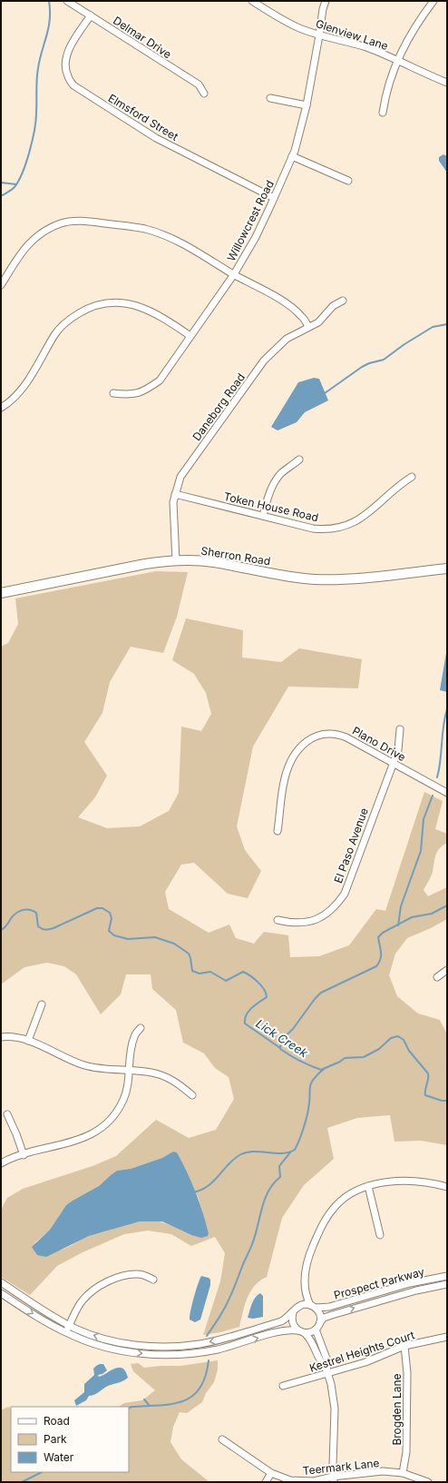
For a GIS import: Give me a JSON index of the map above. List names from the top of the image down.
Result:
{
  "streets": {
    "main road": ["Sherron Road"],
    "street": [
      "Glenview Lane",
      "Delmar Drive",
      "Elmsford Street",
      "Willowcrest Road",
      "Daneborg Road",
      "Token House Road",
      "Plano Drive",
      "El Paso Avenue",
      "Prospect Parkway",
      "Kestrel Heights Court",
      "Brogden Lane",
      "Teermark Lane"
    ]
  },
  "crossings": [
    ["Glenview Lane", "Willowcrest Road"],
    ["Delmar Drive", "Elmsford Street"],
    ["Elmsford Street", "Willowcrest Road"],
    ["Daneborg Road", "Token House Road"],
    ["Daneborg Road", "Sherron Road"],
    ["Plano Drive", "El Paso Avenue"],
    ["Kestrel Heights Court", "Brogden Lane"],
    ["Brogden Lane", "Teermark Lane"]
  ],
  "water": ["Lick Creek"],
  "legend": ["Road", "Park", "Water"]
}
